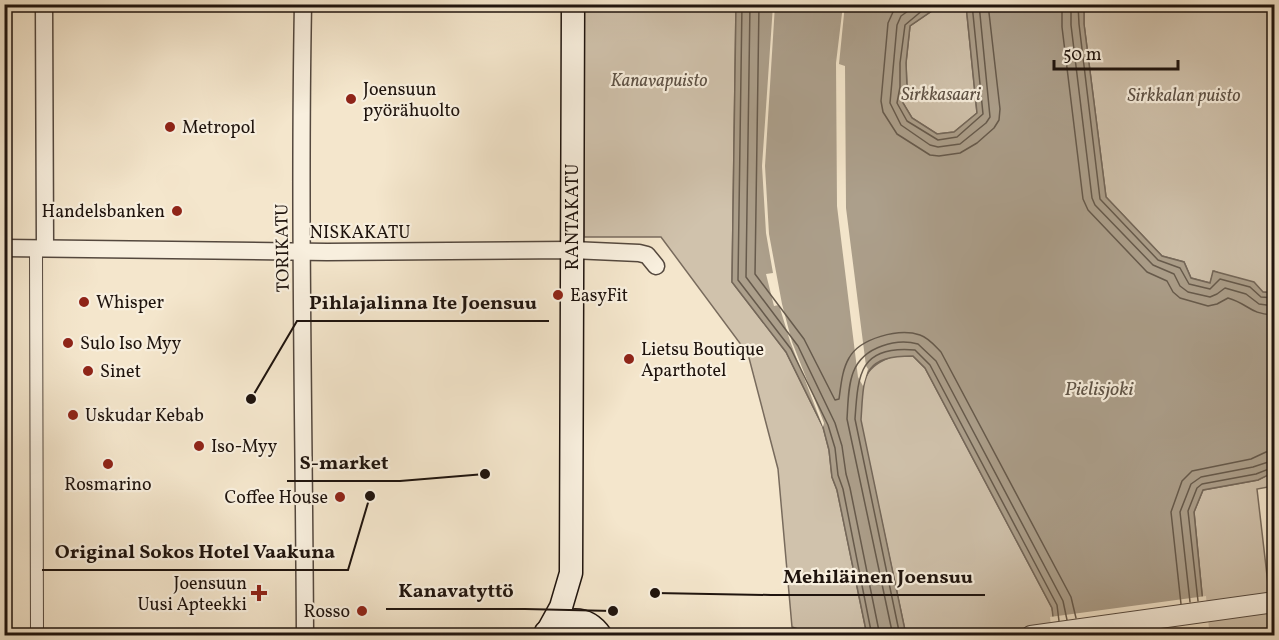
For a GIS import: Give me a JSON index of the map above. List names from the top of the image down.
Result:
{
  "streets": {
    "main road": ["RANTAKATU"],
    "street": ["NISKAKATU", "TORIKATU"]
  },
  "crossings": [
    ["RANTAKATU", "NISKAKATU"],
    ["NISKAKATU", "TORIKATU"]
  ],
  "water": ["Pielisjoki"],
  "parks": ["Kanavapuisto", "Sirkkasaari", "Sirkkalan puisto"],
  "places": {
    "other": [
      "Joensuun pyörähuolto",
      "Metropol",
      "Handelsbanken",
      "EasyFit",
      "Whisper",
      "Sulo Iso Myy",
      "Lietsu Boutique Aparthotel",
      "Sinet",
      "Pihlajalinna Ite Joensuu",
      "Uskudar Kebab",
      "Iso-Myy",
      "Rosmarino",
      "S-market",
      "Original Sokos Hotel Vaakuna",
      "Coffee House",
      "Mehiläinen Joensuu",
      "Rosso",
      "Kanavatyttö"
    ],
    "health": ["Joensuun Uusi Apteekki"]
  },
  "scale_bar": "50 m"
}
